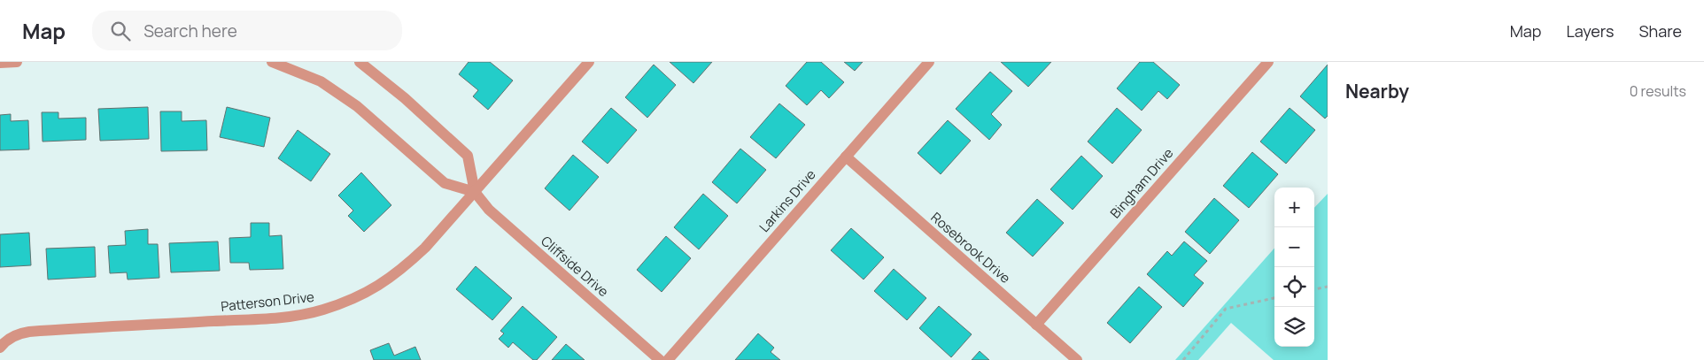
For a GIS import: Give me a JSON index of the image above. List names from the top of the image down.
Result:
{
  "streets": {
    "street": [
      "Bingham Drive",
      "Larkins Drive",
      "Rosebrook Drive",
      "Cliffside Drive",
      "Patterson Drive"
    ]
  },
  "crossings": [
    ["Bingham Drive", "Rosebrook Drive"],
    ["Larkins Drive", "Rosebrook Drive"],
    ["Cliffside Drive", "Patterson Drive"]
  ],
  "page": {
    "header": "Map",
    "search": "Search here",
    "nav": ["Map", "Layers", "Share"],
    "heading": ["Nearby", "0 results"],
    "map_buttons": ["+", "−"]
  }
}
